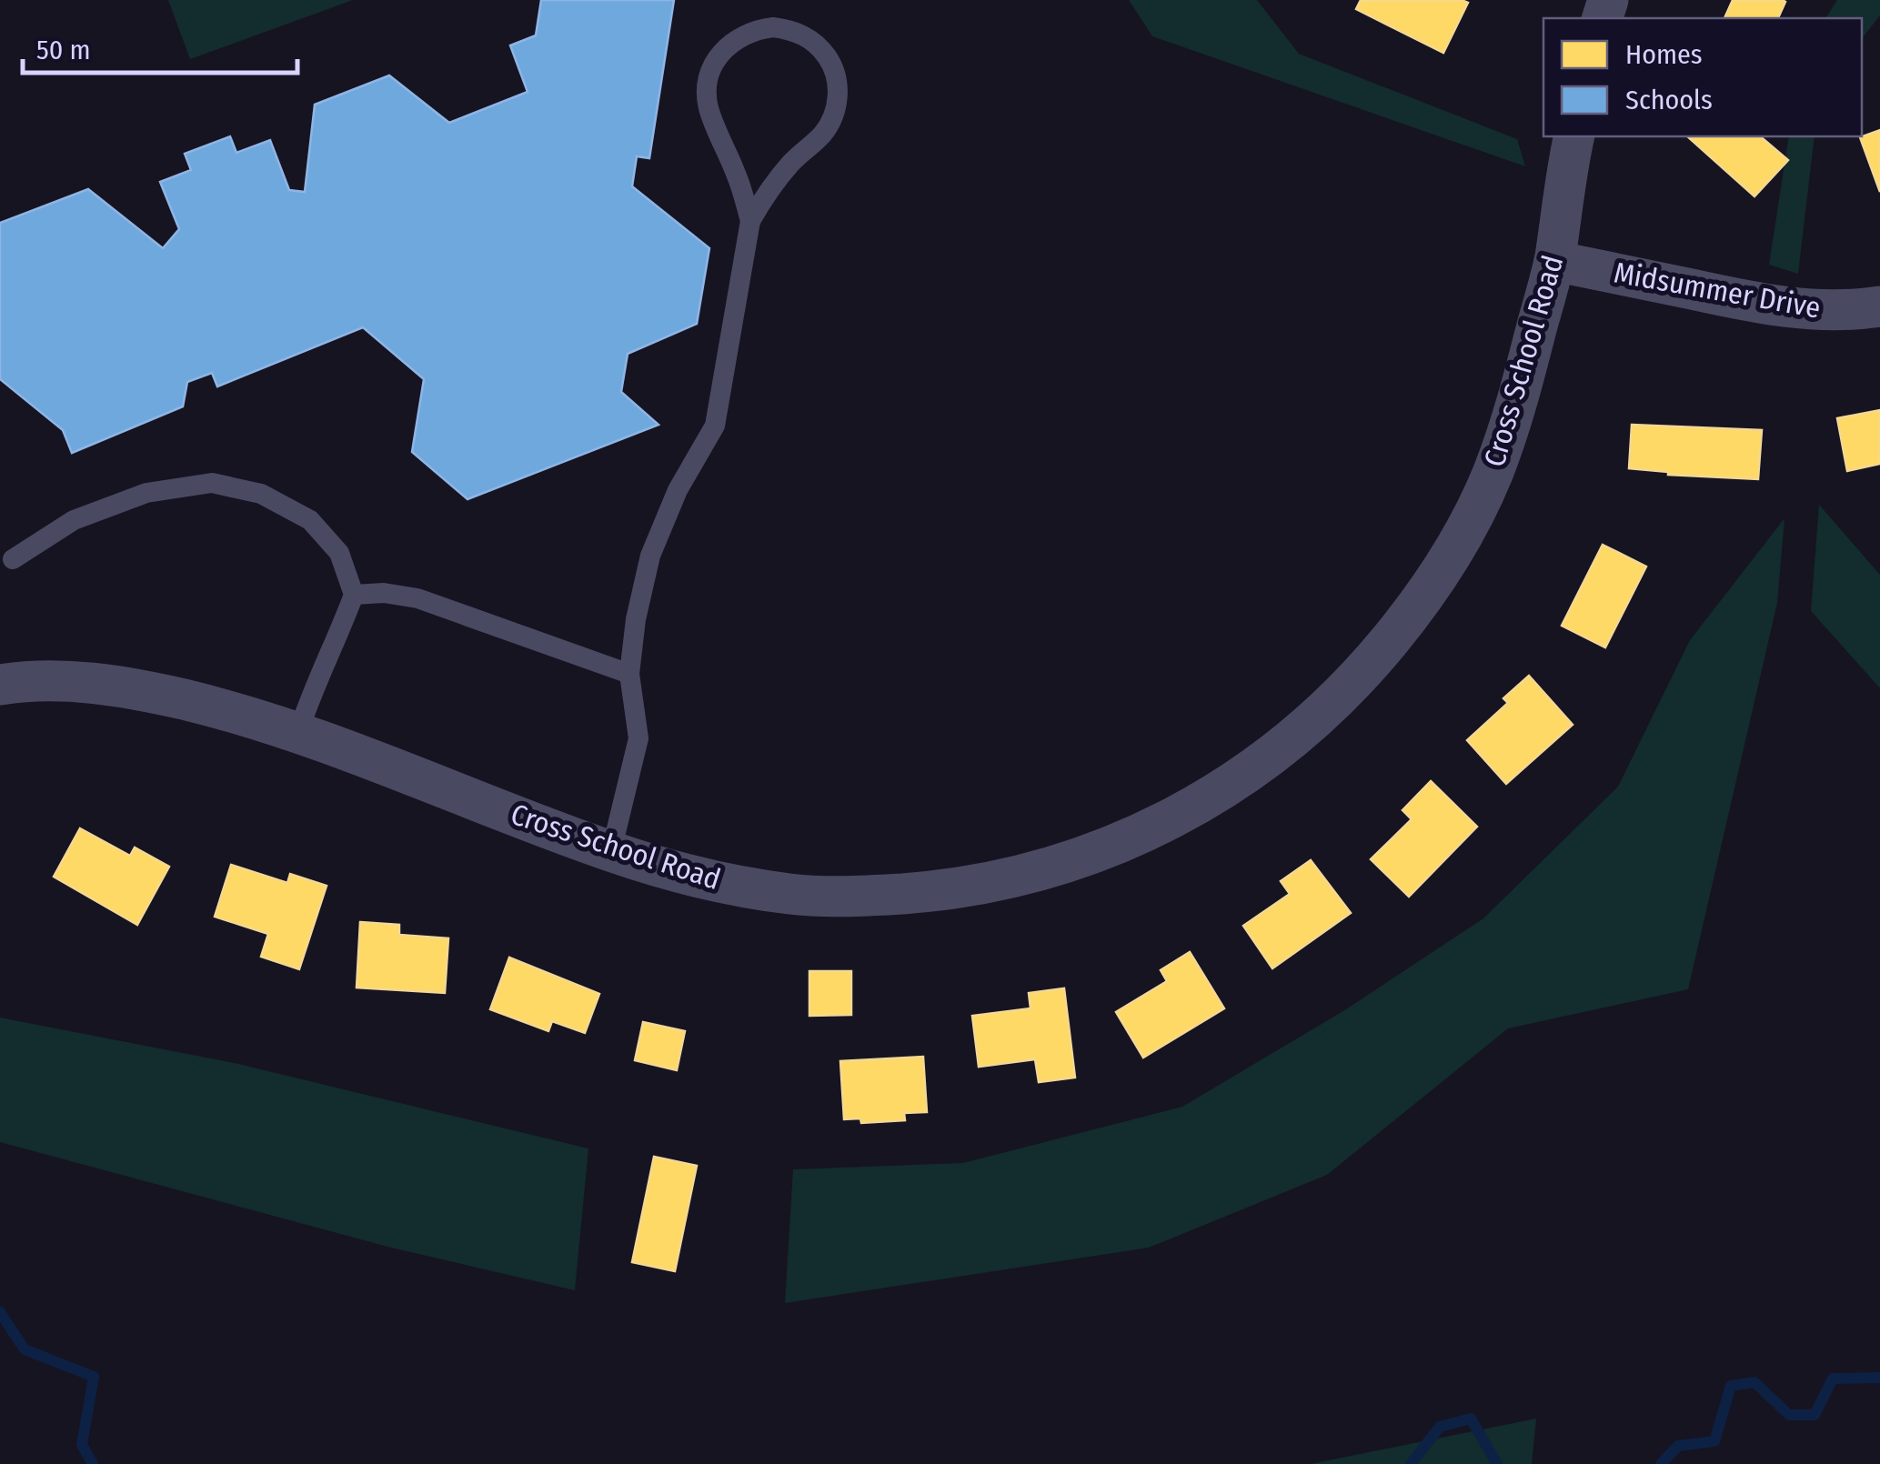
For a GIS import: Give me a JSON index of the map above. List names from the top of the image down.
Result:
{
  "streets": {
    "street": ["Midsummer Drive", "Cross School Road"]
  },
  "crossings": [
    ["Midsummer Drive", "Cross School Road"]
  ],
  "legend": ["Homes", "Schools"],
  "scale_bar": "50 m"
}
